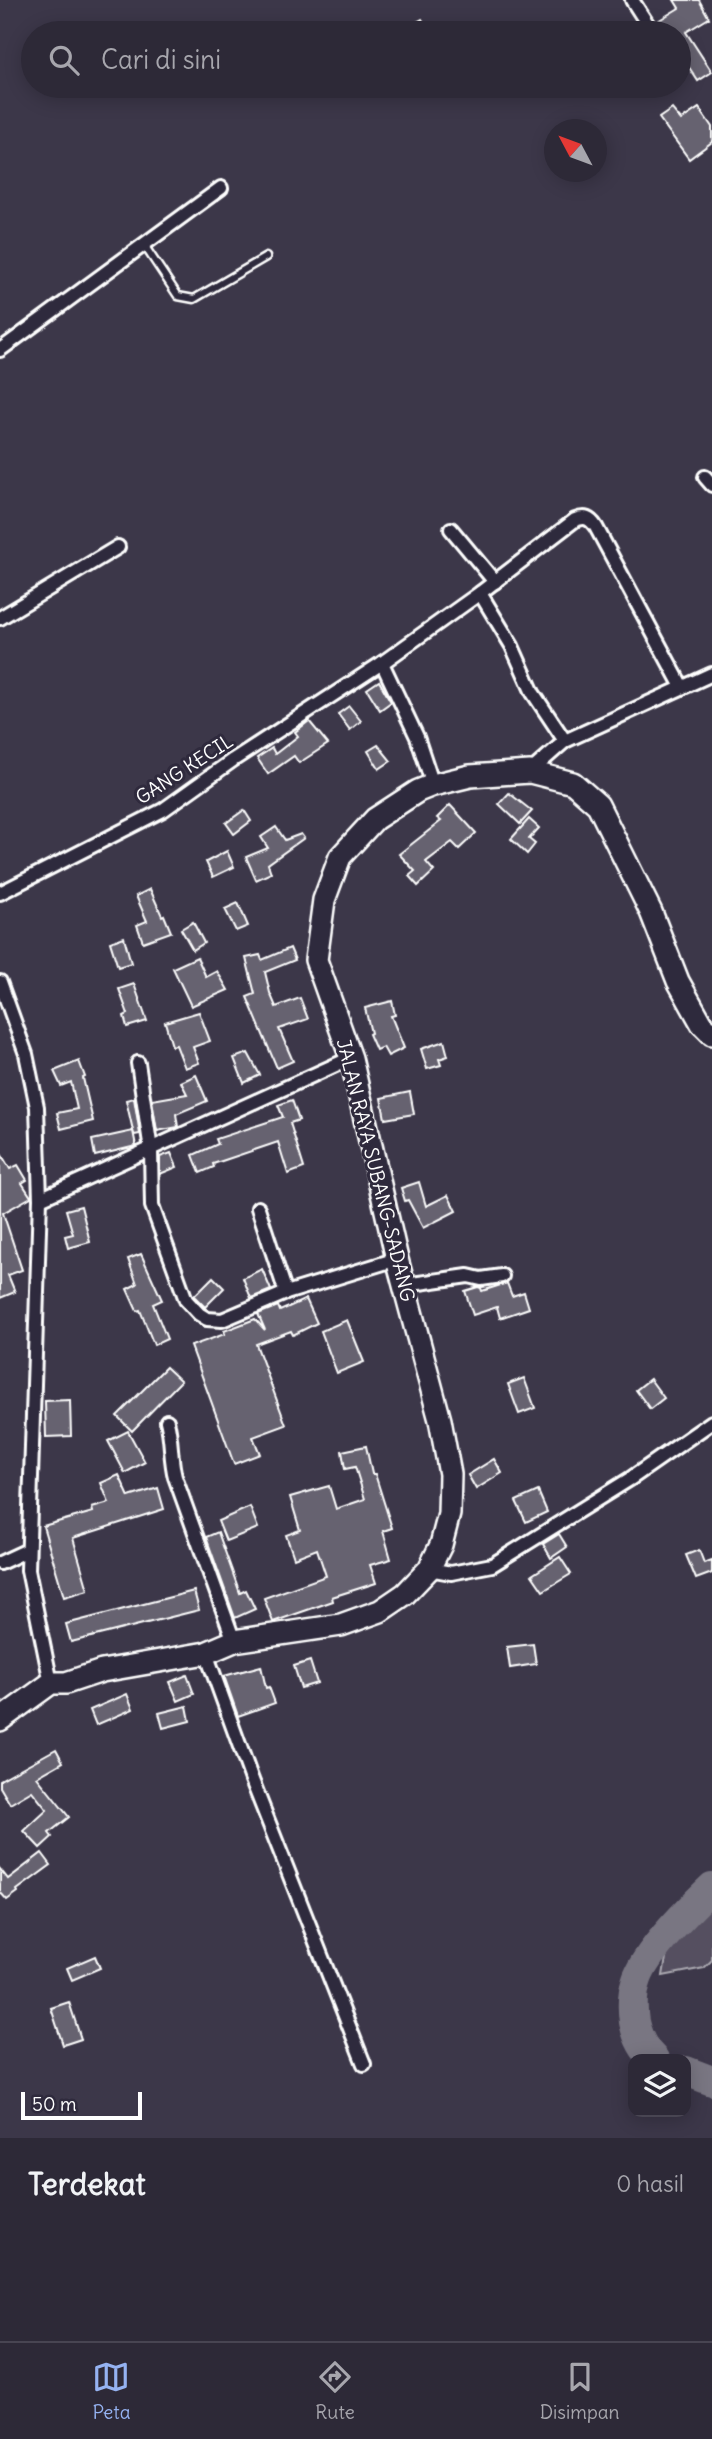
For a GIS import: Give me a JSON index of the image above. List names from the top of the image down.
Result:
{
  "streets": {
    "main road": ["JALAN RAYA SUBANG-SADANG"],
    "street": ["GANG KECIL"]
  },
  "scale_bar": "50 m",
  "north": "top left",
  "page": {
    "search": "Cari di sini",
    "scale": "50 m",
    "heading": ["Terdekat", "0 hasil"],
    "nav": ["Peta", "Rute", "Disimpan"]
  }
}
